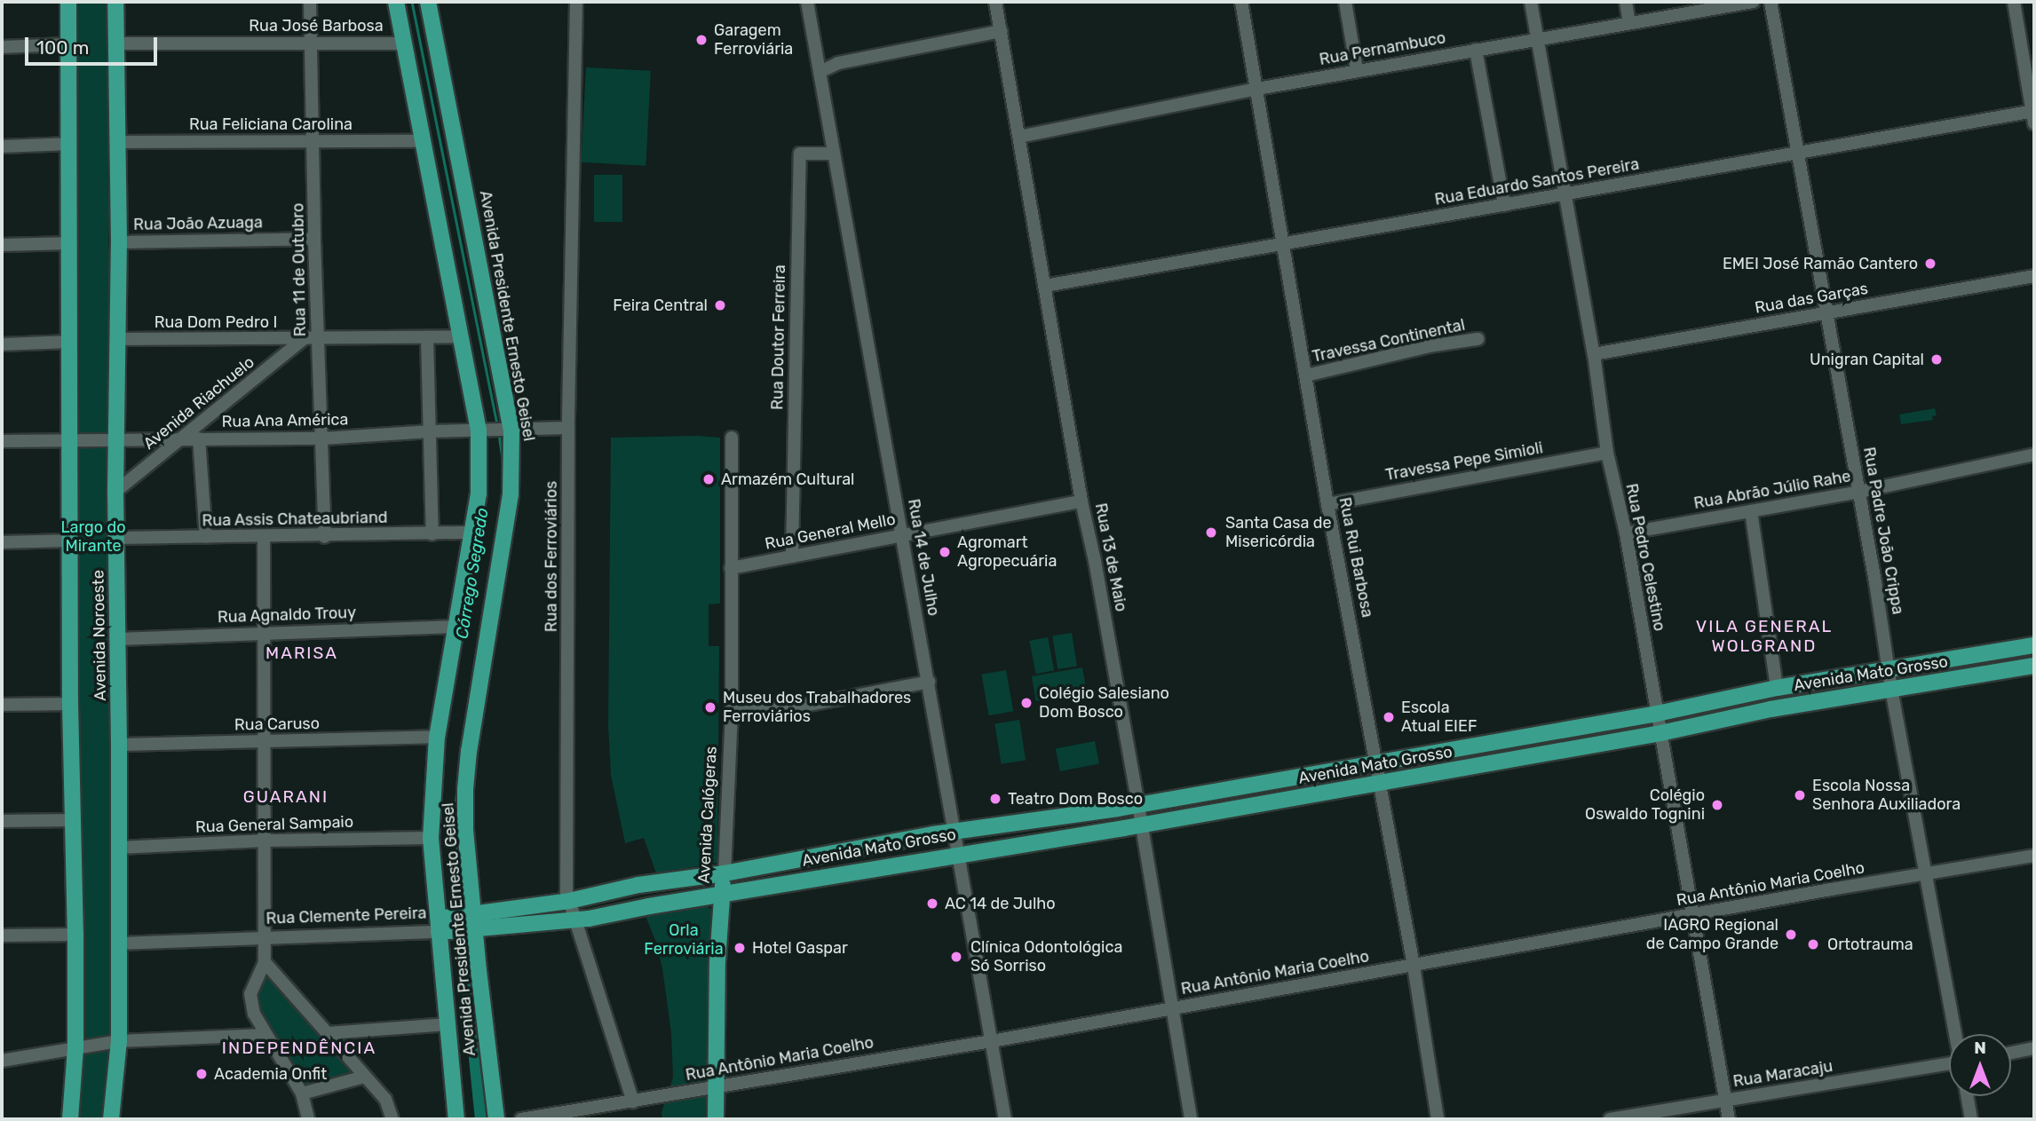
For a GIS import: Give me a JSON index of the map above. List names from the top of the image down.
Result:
{
  "streets": {
    "main road": [
      "Avenida Presidente Ernesto Geisel",
      "Avenida Noroeste",
      "Avenida Mato Grosso",
      "Avenida Calógeras",
      "Rua Clemente Pereira"
    ],
    "street": [
      "Rua José Barbosa",
      "Rua Pernambuco",
      "Rua Feliciana Carolina",
      "Rua Eduardo Santos Pereira",
      "Rua João Azuaga",
      "Rua 11 de Outubro",
      "Rua das Garças",
      "Rua Dom Pedro I",
      "Rua Doutor Ferreira",
      "Travessa Continental",
      "Avenida Riachuelo",
      "Rua Ana América",
      "Travessa Pepe Simioli",
      "Rua Abrão Júlio Rahe",
      "Rua Assis Chateaubriand",
      "Rua Padre João Crippa",
      "Rua General Mello",
      "Rua dos Ferroviários",
      "Rua 14 de Julho",
      "Rua 13 de Maio",
      "Rua Rui Barbosa",
      "Rua Pedro Celestino",
      "Rua Agnaldo Trouy",
      "Rua Caruso",
      "Rua General Sampaio",
      "Rua Antônio Maria Coelho",
      "Rua Maracaju"
    ]
  },
  "crossings": [
    ["Rua José Barbosa", "Rua 11 de Outubro"],
    ["Rua José Barbosa", "Avenida Presidente Ernesto Geisel"],
    ["Rua José Barbosa", "Avenida Noroeste"],
    ["Rua Pernambuco", "Rua 13 de Maio"],
    ["Rua Pernambuco", "Rua Rui Barbosa"],
    ["Rua Pernambuco", "Rua Pedro Celestino"],
    ["Rua Feliciana Carolina", "Rua 11 de Outubro"],
    ["Rua Feliciana Carolina", "Avenida Presidente Ernesto Geisel"],
    ["Rua Feliciana Carolina", "Avenida Noroeste"],
    ["Rua Eduardo Santos Pereira", "Rua Padre João Crippa"],
    ["Rua Eduardo Santos Pereira", "Rua 13 de Maio"],
    ["Rua Eduardo Santos Pereira", "Rua Rui Barbosa"],
    ["Rua Eduardo Santos Pereira", "Rua Pedro Celestino"],
    ["Rua João Azuaga", "Rua 11 de Outubro"],
    ["Rua João Azuaga", "Avenida Noroeste"],
    ["Rua 11 de Outubro", "Rua Dom Pedro I"],
    ["Rua 11 de Outubro", "Rua Ana América"],
    ["Rua 11 de Outubro", "Rua Assis Chateaubriand"],
    ["Rua das Garças", "Rua Padre João Crippa"],
    ["Rua das Garças", "Rua Pedro Celestino"],
    ["Avenida Presidente Ernesto Geisel", "Rua Dom Pedro I"],
    ["Avenida Presidente Ernesto Geisel", "Rua Ana América"],
    ["Avenida Presidente Ernesto Geisel", "Rua Assis Chateaubriand"],
    ["Avenida Presidente Ernesto Geisel", "Rua Agnaldo Trouy"],
    ["Avenida Presidente Ernesto Geisel", "Rua Caruso"],
    ["Avenida Presidente Ernesto Geisel", "Rua General Sampaio"],
    ["Avenida Presidente Ernesto Geisel", "Rua Clemente Pereira"],
    ["Rua Dom Pedro I", "Avenida Riachuelo"],
    ["Rua Dom Pedro I", "Avenida Noroeste"],
    ["Rua Doutor Ferreira", "Rua General Mello"],
    ["Rua Doutor Ferreira", "Rua 14 de Julho"],
    ["Travessa Continental", "Rua Rui Barbosa"],
    ["Avenida Riachuelo", "Rua Ana América"],
    ["Avenida Riachuelo", "Avenida Noroeste"],
    ["Rua Ana América", "Rua dos Ferroviários"],
    ["Rua Ana América", "Avenida Noroeste"],
    ["Travessa Pepe Simioli", "Rua Rui Barbosa"],
    ["Travessa Pepe Simioli", "Rua Pedro Celestino"],
    ["Rua Abrão Júlio Rahe", "Rua Padre João Crippa"],
    ["Rua Abrão Júlio Rahe", "Rua Pedro Celestino"],
    ["Rua Assis Chateaubriand", "Avenida Noroeste"],
    ["Rua Padre João Crippa", "Avenida Mato Grosso"],
    ["Rua Padre João Crippa", "Rua Antônio Maria Coelho"],
    ["Rua General Mello", "Rua 14 de Julho"],
    ["Rua General Mello", "Rua 13 de Maio"],
    ["Rua General Mello", "Avenida Calógeras"],
    ["Rua dos Ferroviários", "Rua Antônio Maria Coelho"],
    ["Rua dos Ferroviários", "Rua Clemente Pereira"],
    ["Rua 14 de Julho", "Avenida Mato Grosso"],
    ["Rua 14 de Julho", "Rua Antônio Maria Coelho"],
    ["Rua 13 de Maio", "Avenida Mato Grosso"],
    ["Rua 13 de Maio", "Rua Antônio Maria Coelho"],
    ["Rua Rui Barbosa", "Avenida Mato Grosso"],
    ["Rua Rui Barbosa", "Rua Antônio Maria Coelho"],
    ["Rua Pedro Celestino", "Avenida Mato Grosso"],
    ["Rua Pedro Celestino", "Rua Antônio Maria Coelho"],
    ["Rua Pedro Celestino", "Rua Maracaju"],
    ["Rua Agnaldo Trouy", "Avenida Noroeste"],
    ["Avenida Noroeste", "Rua Caruso"],
    ["Avenida Noroeste", "Rua General Sampaio"],
    ["Avenida Noroeste", "Rua Clemente Pereira"],
    ["Avenida Mato Grosso", "Avenida Calógeras"],
    ["Avenida Mato Grosso", "Rua Clemente Pereira"],
    ["Avenida Calógeras", "Rua Antônio Maria Coelho"],
    ["Avenida Calógeras", "Rua Clemente Pereira"]
  ],
  "districts": [
    "VILA GENERAL WOLGRAND",
    "MARISA",
    "GUARANI",
    "INDEPENDÊNCIA"
  ],
  "water": ["Córrego Segredo"],
  "parks": ["Largo do Mirante", "Orla Ferroviária"],
  "places": [
    "Garagem Ferroviária",
    "EMEI José Ramão Cantero",
    "Feira Central",
    "Unigran Capital",
    "Armazém Cultural",
    "Santa Casa de Misericórdia",
    "Agromart Agropecuária",
    "Colégio Salesiano Dom Bosco",
    "Museu dos Trabalhadores Ferroviários",
    "Escola Atual EIEF",
    "Escola Nossa Senhora Auxiliadora",
    "Teatro Dom Bosco",
    "Colégio Oswaldo Tognini",
    "AC 14 de Julho",
    "IAGRO Regional de Campo Grande",
    "Ortotrauma",
    "Hotel Gaspar",
    "Clínica Odontológica Só Sorriso",
    "Academia Onfit"
  ],
  "scale_bar": "100 m",
  "north": "top"
}
